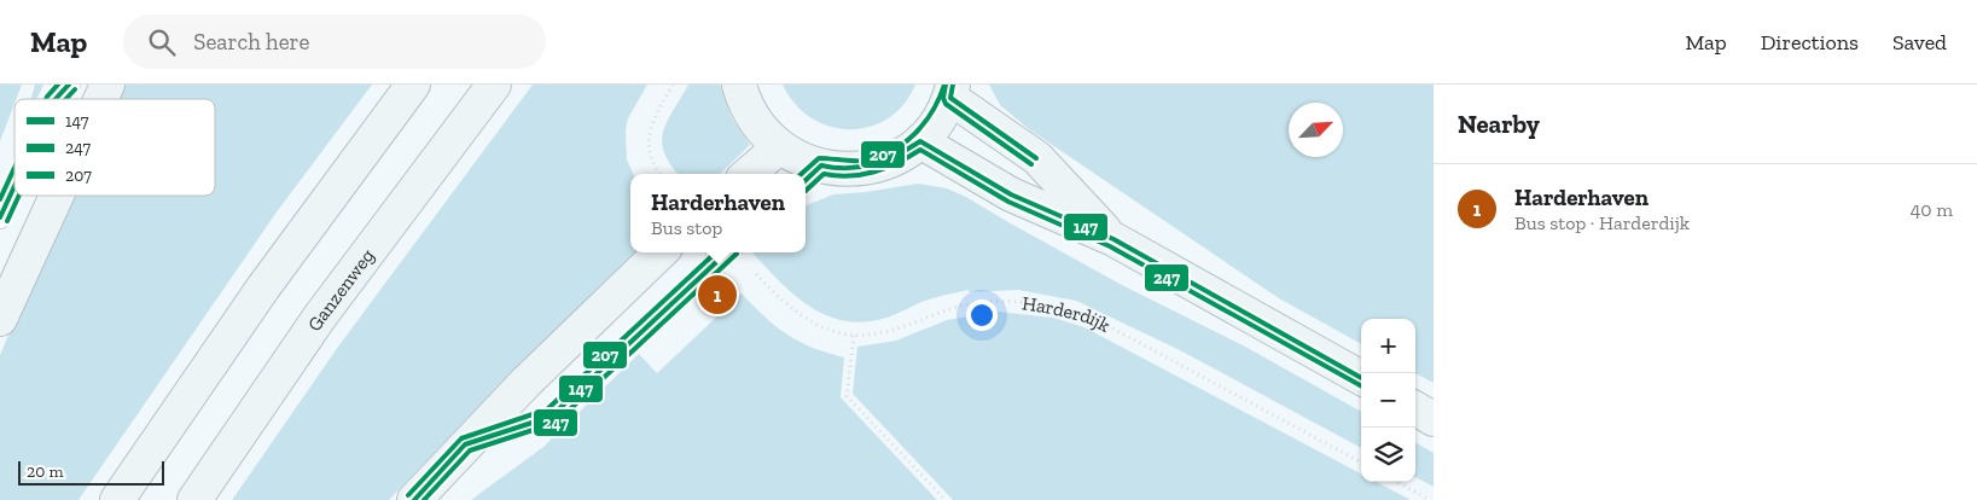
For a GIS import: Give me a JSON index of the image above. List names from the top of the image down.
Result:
{
  "streets": {
    "main road": ["Ganzenweg"],
    "path": ["Harderdijk"]
  },
  "lines": ["transit line 147", "transit line 247", "transit line 207"],
  "legend": ["147", "247", "207"],
  "scale_bar": "20 m",
  "north": "top right",
  "page": {
    "header": "Map",
    "search": "Search here",
    "nav": ["Map", "Directions", "Saved"],
    "heading": "Nearby",
    "list": [
      {
        "mark": "1",
        "name": "Harderhaven",
        "note": "Bus stop · Harderdijk",
        "value": "40 m"
      }
    ],
    "popup": ["Harderhaven", "Bus stop"],
    "pins": "1",
    "map_buttons": ["+", "−"],
    "scale": "20 m"
  }
}
